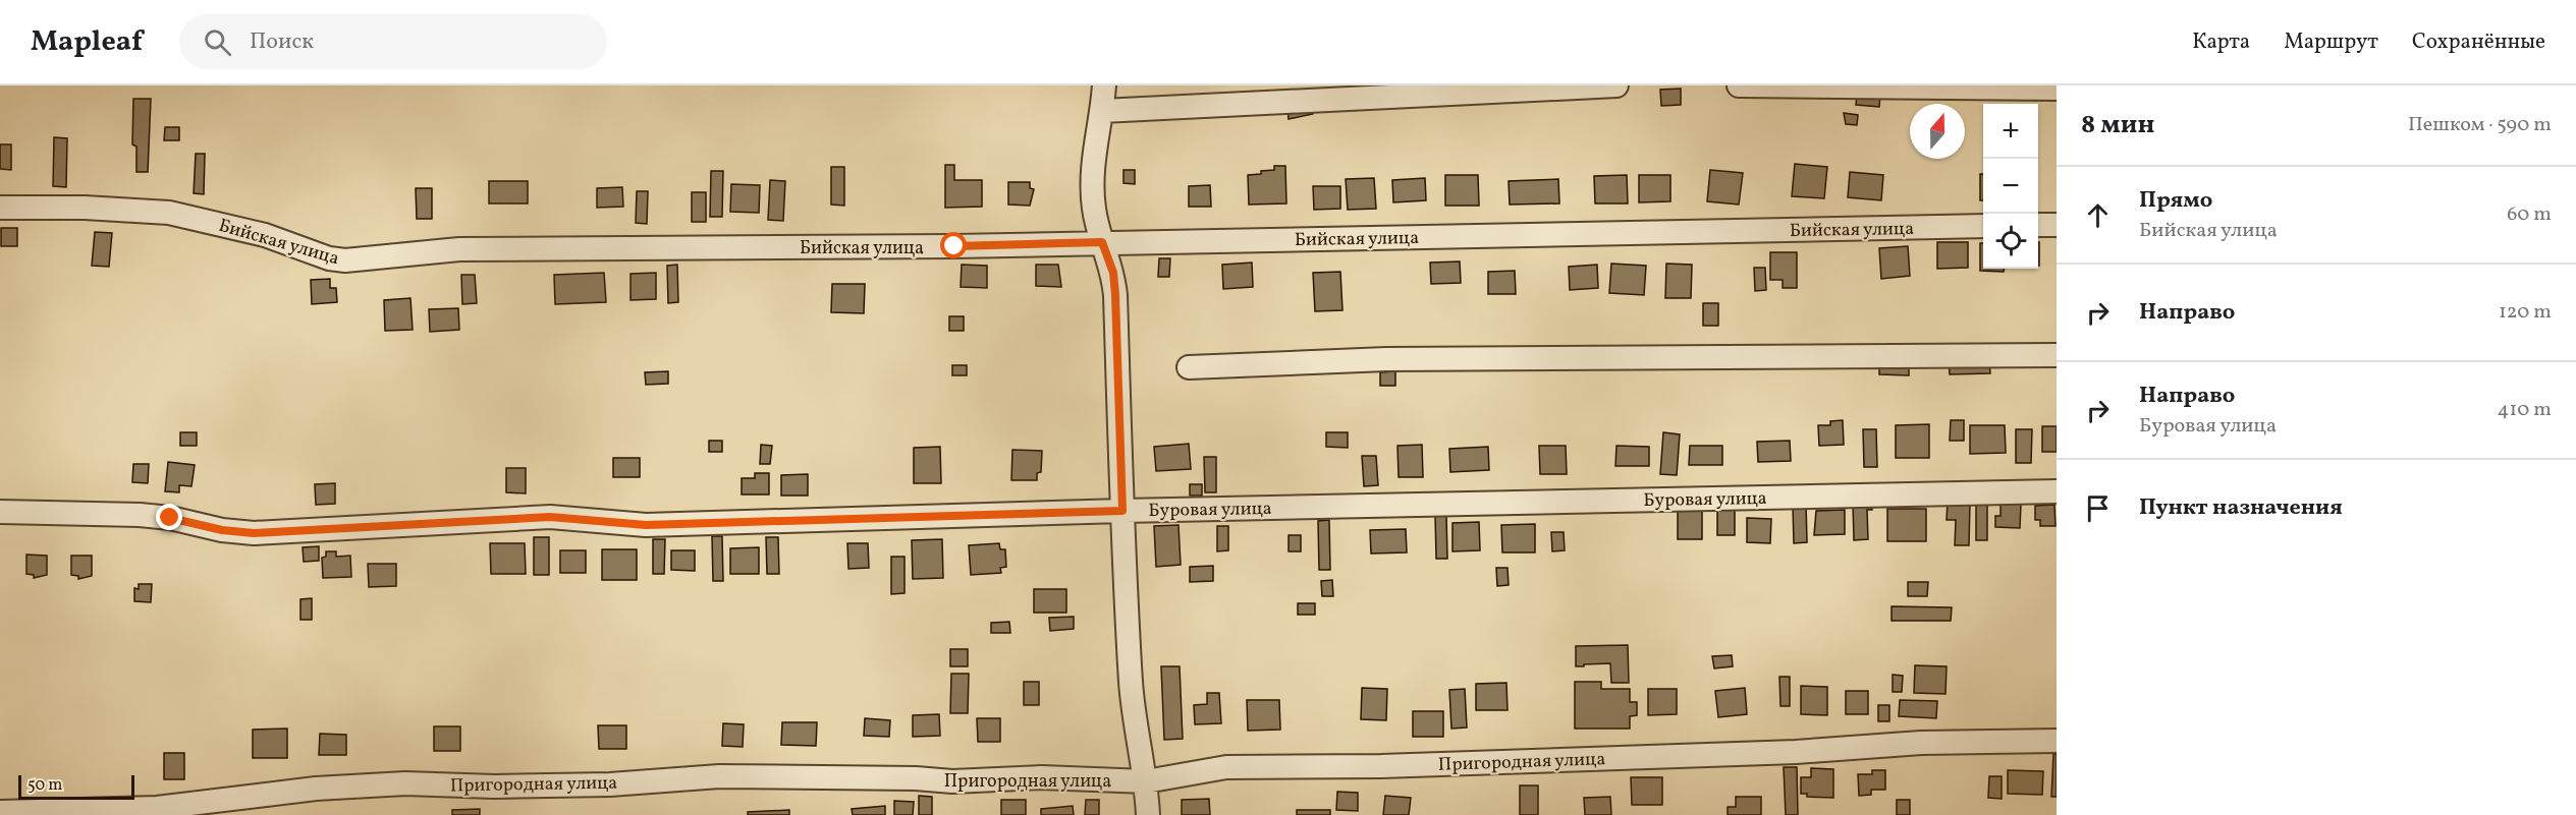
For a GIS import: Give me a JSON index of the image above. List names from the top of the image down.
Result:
{
  "streets": {
    "street": ["Бийская улица", "Буровая улица", "Пригородная улица"]
  },
  "scale_bar": "50 m",
  "north": "top",
  "page": {
    "header": "Mapleaf",
    "search": "Поиск",
    "nav": ["Карта", "Маршрут", "Сохранённые"],
    "heading": ["8 мин", "Пешком · 590 m"],
    "map_buttons": ["+", "−"],
    "list": [
      ["Прямо", "Бийская улица", "60 m"],
      ["Направо", "120 m"],
      ["Направо", "Буровая улица", "410 m"],
      "Пункт назначения"
    ],
    "scale": "50 m"
  }
}
